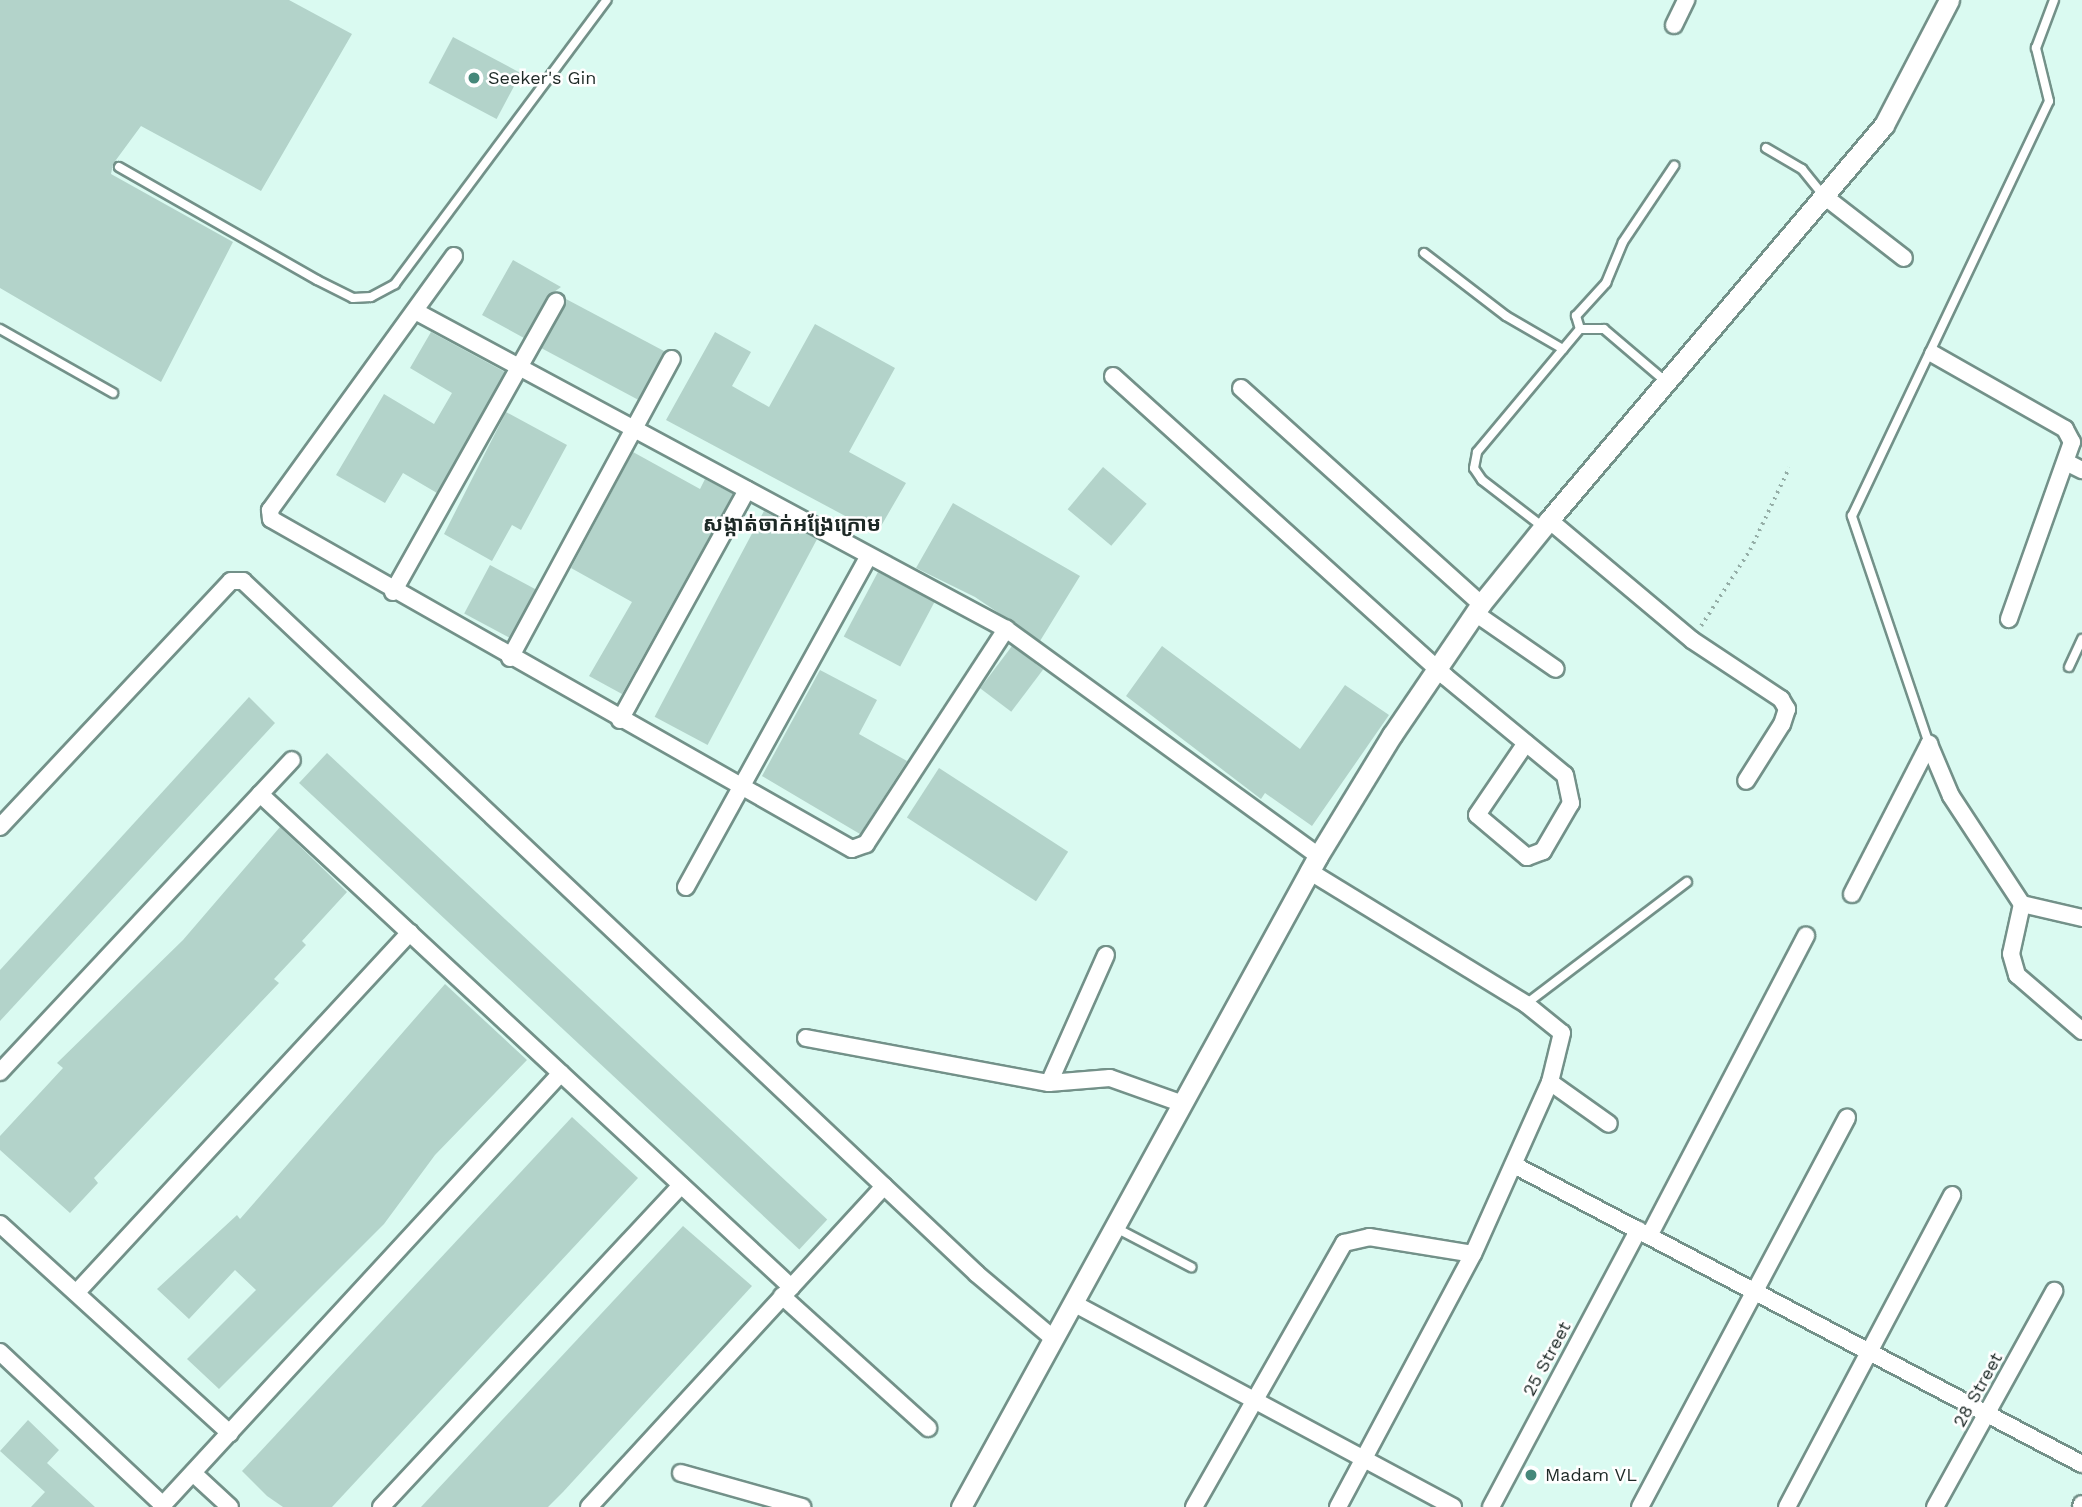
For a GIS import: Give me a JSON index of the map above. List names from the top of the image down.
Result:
{
  "streets": {
    "street": ["25 Street", "28 Street"]
  },
  "districts": ["សង្កាត់ចាក់អង្រែក្រោម"],
  "places": ["Seeker's Gin", "Madam VL"]
}
